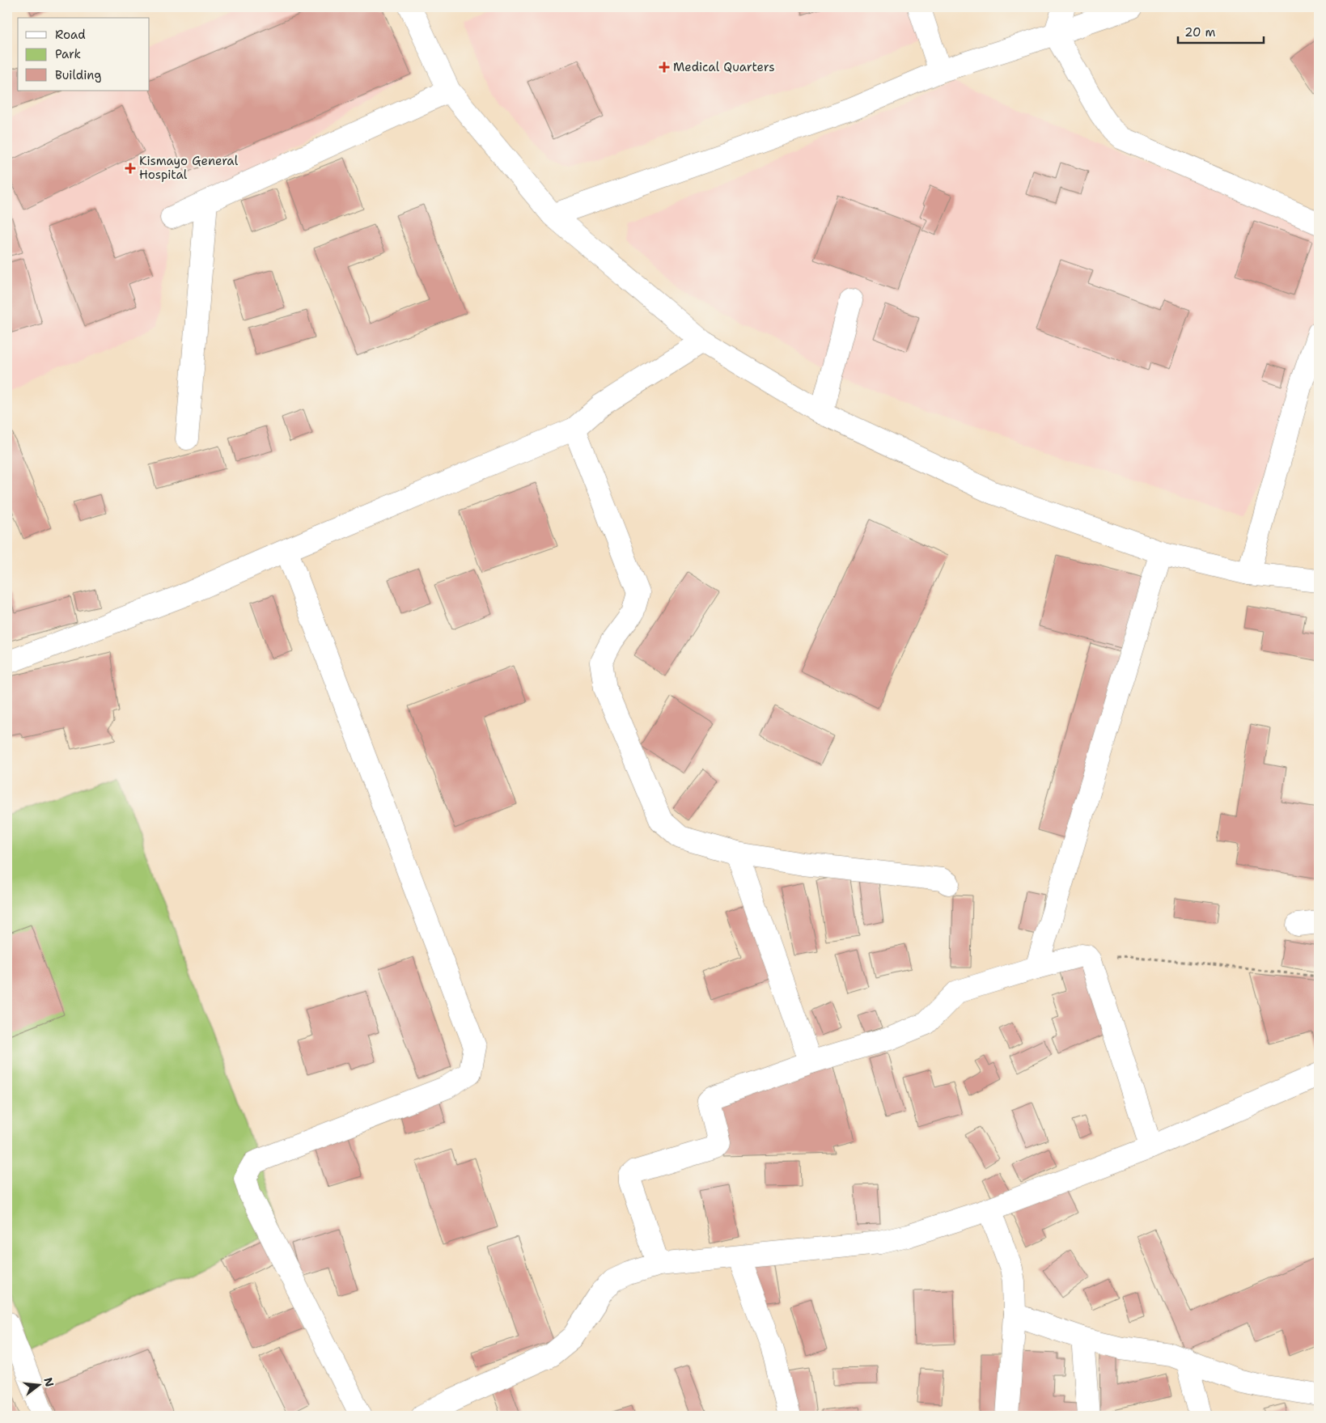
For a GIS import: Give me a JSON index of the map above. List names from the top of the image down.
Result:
{
  "places": {
    "health": ["Medical Quarters", "Kismayo General Hospital"]
  },
  "legend": ["Road", "Park", "Building"],
  "scale_bar": "20 m",
  "north": "right"
}
